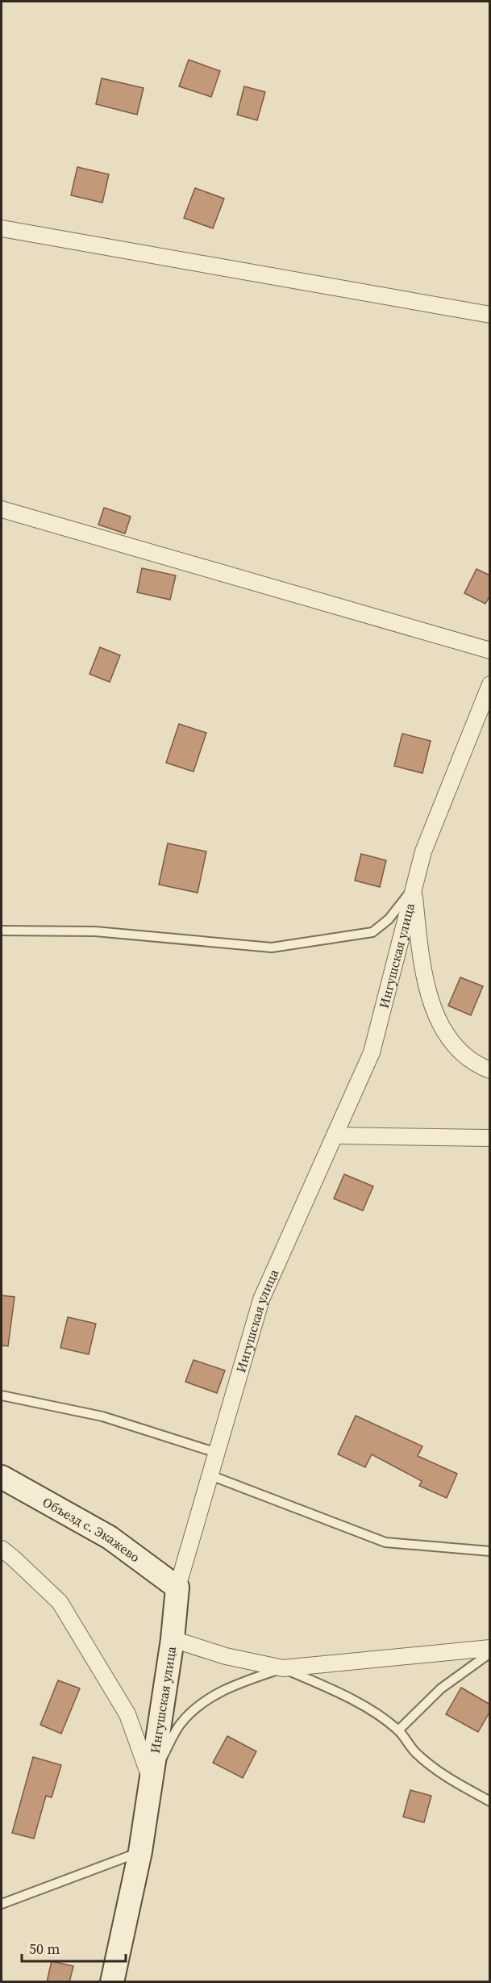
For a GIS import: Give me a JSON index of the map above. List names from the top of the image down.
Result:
{
  "streets": {
    "street": ["Ингушская улица", "Объезд с. Экажево"]
  },
  "crossings": [
    ["Ингушская улица", "Объезд с. Экажево"]
  ],
  "scale_bar": "50 m"
}
